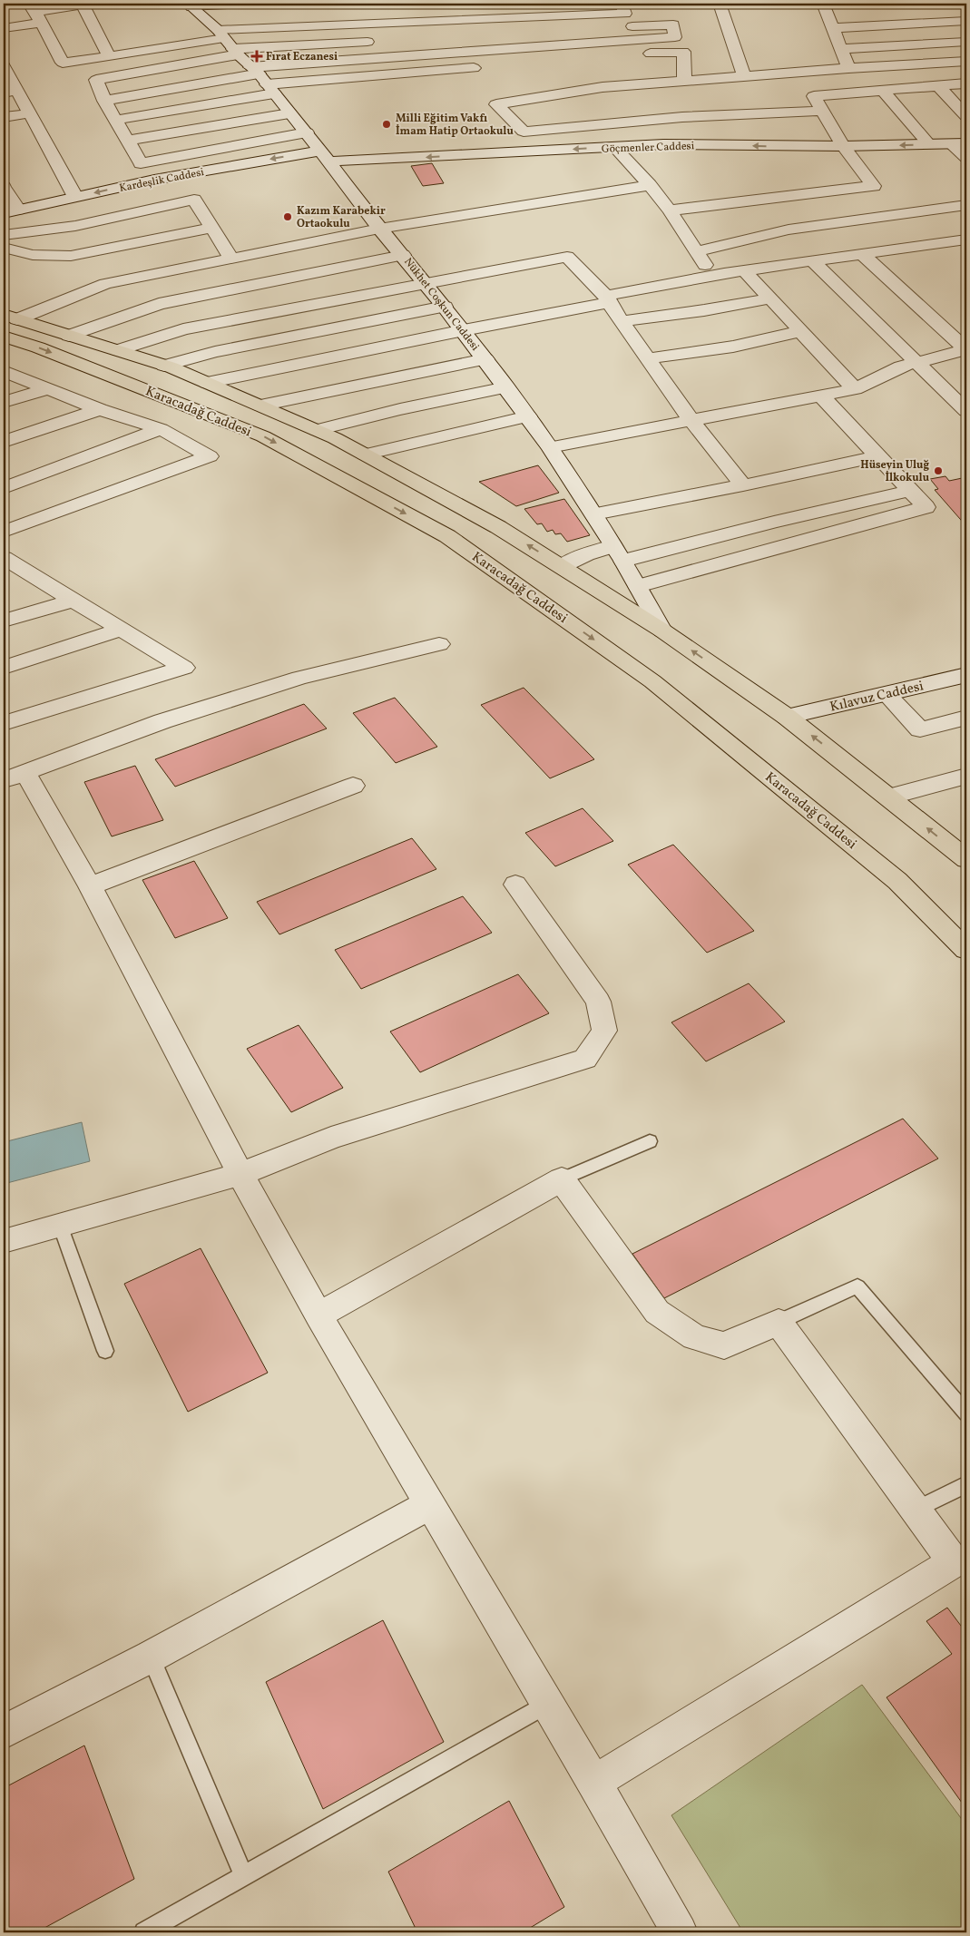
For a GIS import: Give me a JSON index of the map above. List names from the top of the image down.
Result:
{
  "streets": {
    "highway": ["Karacadağ Caddesi"],
    "street": [
      "Göçmenler Caddesi",
      "Kardeşlik Caddesi",
      "Nükhet Coşkun Caddesi",
      "Kılavuz Caddesi"
    ]
  },
  "crossings": [
    ["Göçmenler Caddesi", "Kardeşlik Caddesi"],
    ["Göçmenler Caddesi", "Nükhet Coşkun Caddesi"],
    ["Kardeşlik Caddesi", "Nükhet Coşkun Caddesi"],
    ["Nükhet Coşkun Caddesi", "Karacadağ Caddesi"],
    ["Karacadağ Caddesi", "Kılavuz Caddesi"]
  ],
  "places": {
    "health": ["Fırat Eczanesi"],
    "other": ["Milli Eğitim Vakfı İmam Hatip Ortaokulu", "Kazım Karabekir Ortaokulu", "Hüseyin Uluğ İlkokulu"]
  }
}
